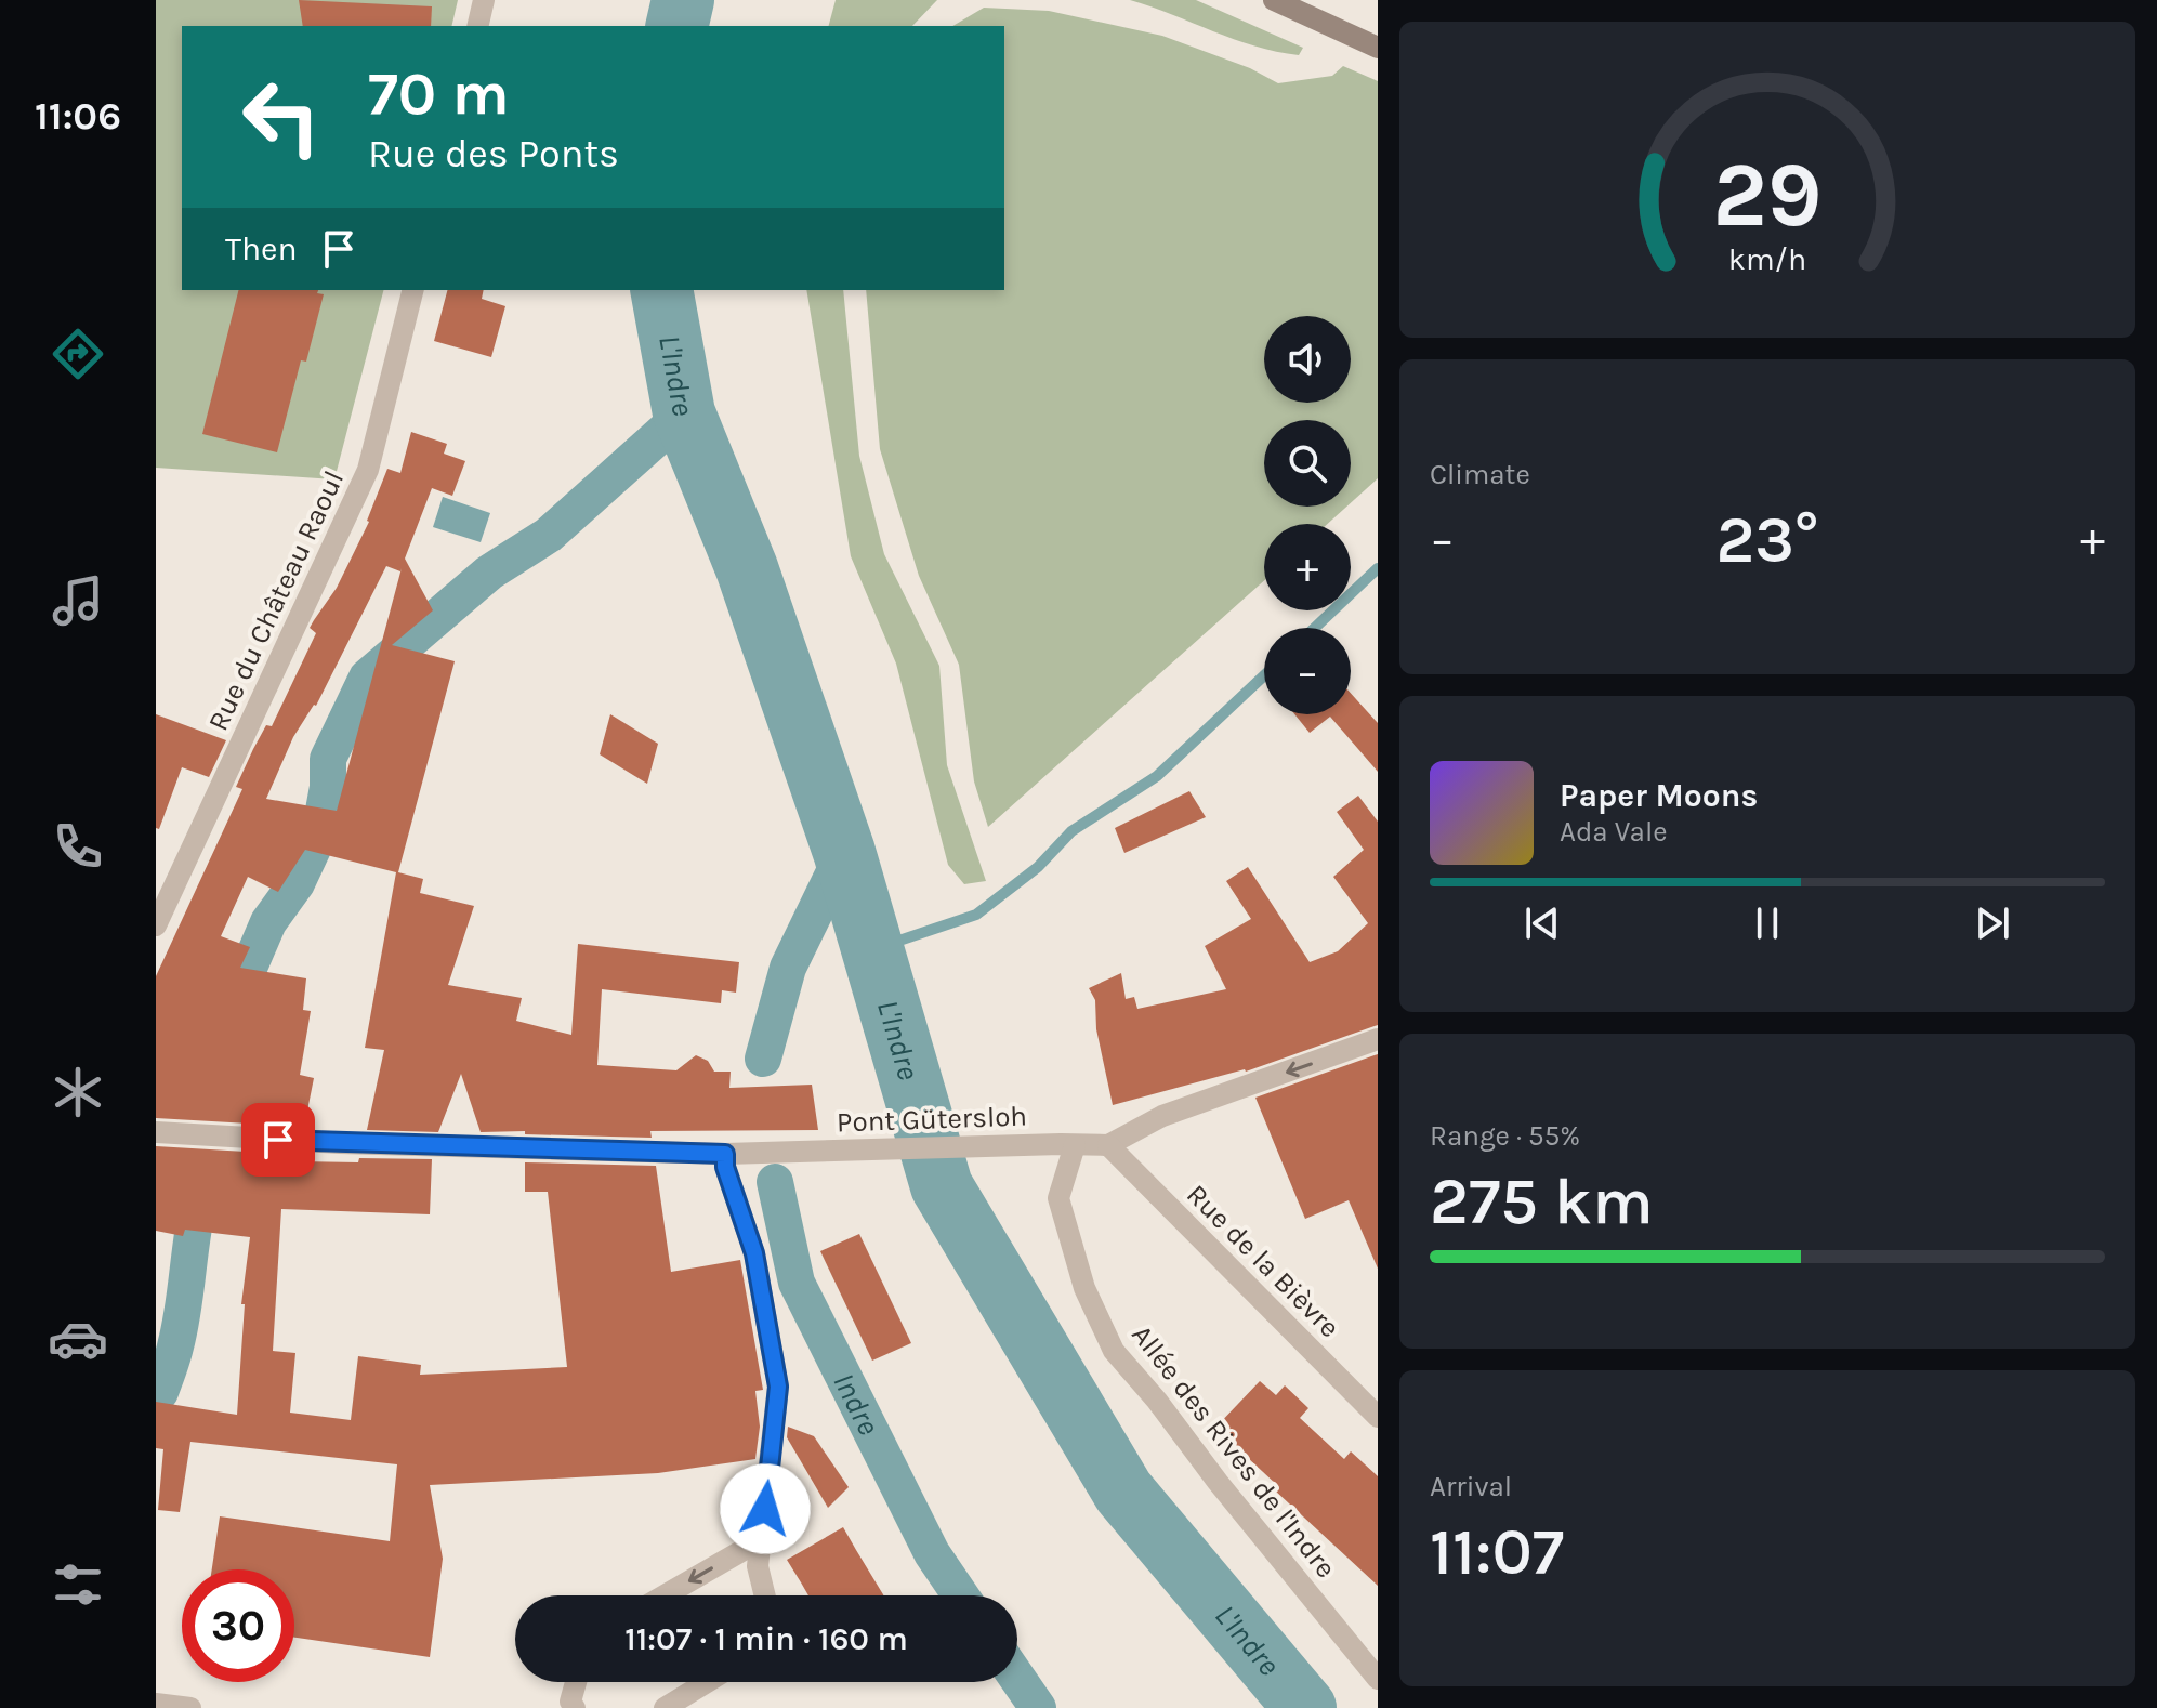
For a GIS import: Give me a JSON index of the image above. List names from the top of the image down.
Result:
{
  "streets": {
    "street": [
      "Rue du Château Raoul",
      "Pont Gütersloh",
      "Rue de la Bièvre",
      "Allée des Rives de l'Indre"
    ]
  },
  "crossings": [
    ["Pont Gütersloh", "Rue de la Bièvre"],
    ["Pont Gütersloh", "Allée des Rives de l'Indre"]
  ],
  "water": ["L'Indre", "Indre"],
  "page": {
    "tabs": "11:06",
    "turn": ["70 m", "Rue des Ponts"],
    "then": "Then",
    "map_buttons": ["+", "−"],
    "tile": [
      "Climate",
      ["Range · 55%", "275 km"],
      ["Arrival", "11:07"]
    ],
    "heat": ["−", "23°", "+"],
    "song": ["Paper Moons", "Ada Vale"],
    "limit": "30",
    "trip": "11:07 · 1 min · 160 m",
    "gauge": ["29", "km/h"]
  }
}
